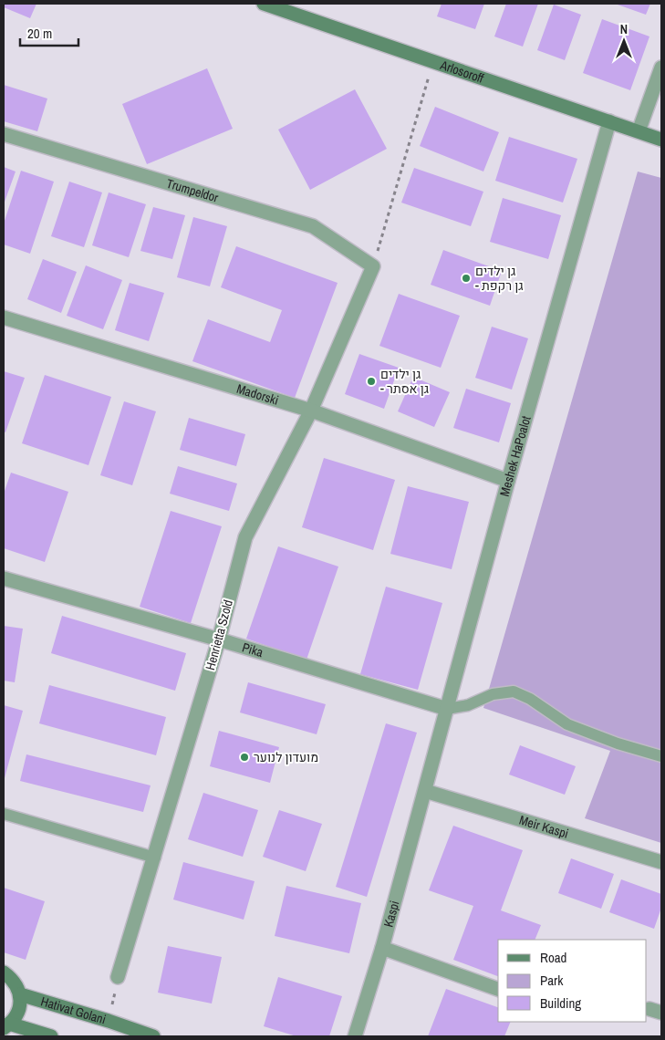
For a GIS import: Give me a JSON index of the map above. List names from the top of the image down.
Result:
{
  "streets": {
    "street": [
      "Arlosoroff",
      "Trumpeldor",
      "Madorski",
      "Meshek HaPoalot",
      "Henrietta Szold",
      "Pika",
      "Meir Kaspi",
      "Kaspi",
      "Hativat Golani"
    ]
  },
  "crossings": [
    ["Arlosoroff", "Meshek HaPoalot"],
    ["Trumpeldor", "Henrietta Szold"],
    ["Madorski", "Meshek HaPoalot"],
    ["Madorski", "Henrietta Szold"],
    ["Meshek HaPoalot", "Pika"],
    ["Meshek HaPoalot", "Meir Kaspi"],
    ["Meshek HaPoalot", "Kaspi"],
    ["Henrietta Szold", "Pika"],
    ["Meir Kaspi", "Kaspi"]
  ],
  "places": ["גן ילדים - גן רקפת", "גן ילדים - גן אסתר", "מועדון לנוער"],
  "legend": ["Road", "Park", "Building"],
  "scale_bar": "20 m",
  "north": "top"
}
